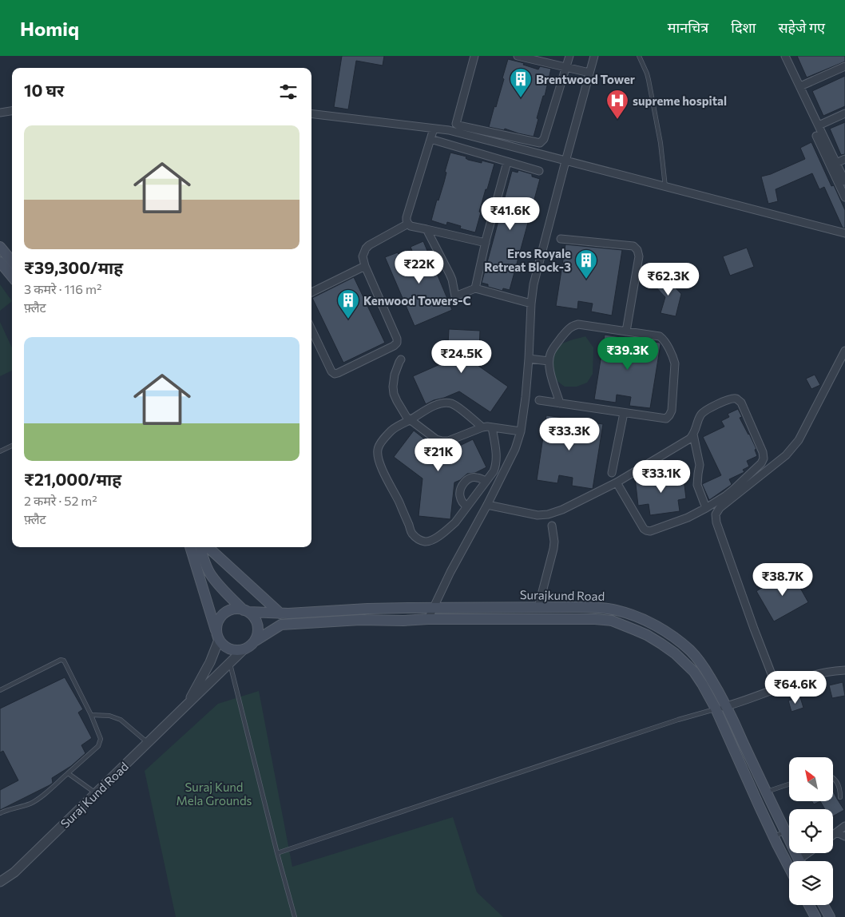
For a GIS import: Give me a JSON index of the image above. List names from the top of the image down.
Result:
{
  "streets": {
    "main road": ["Surajkund Road"],
    "street": ["Suraj Kund Road"]
  },
  "crossings": [
    ["Surajkund Road", "Suraj Kund Road"]
  ],
  "parks": ["Suraj Kund Mela Grounds"],
  "places": {
    "building": ["Brentwood Tower", "Eros Royale Retreat Block-3", "Kenwood Towers-C"],
    "hospital": ["supreme hospital"]
  },
  "north": "top left",
  "page": {
    "header": "Homiq",
    "nav": ["मानचित्र", "दिशा", "सहेजे गए"],
    "heading": "10 घर",
    "list": [
      {
        "name": "₹39,300/माह",
        "note": "3 कमरे · 116 m² · फ़्लैट"
      },
      {
        "name": "₹21,000/माह",
        "note": "2 कमरे · 52 m² · फ़्लैट"
      }
    ],
    "price": [
      "₹41.6K",
      "₹22K",
      "₹62.3K",
      "₹39.3K",
      "₹24.5K",
      "₹33.3K",
      "₹21K",
      "₹33.1K",
      "₹38.7K",
      "₹64.6K"
    ]
  }
}
